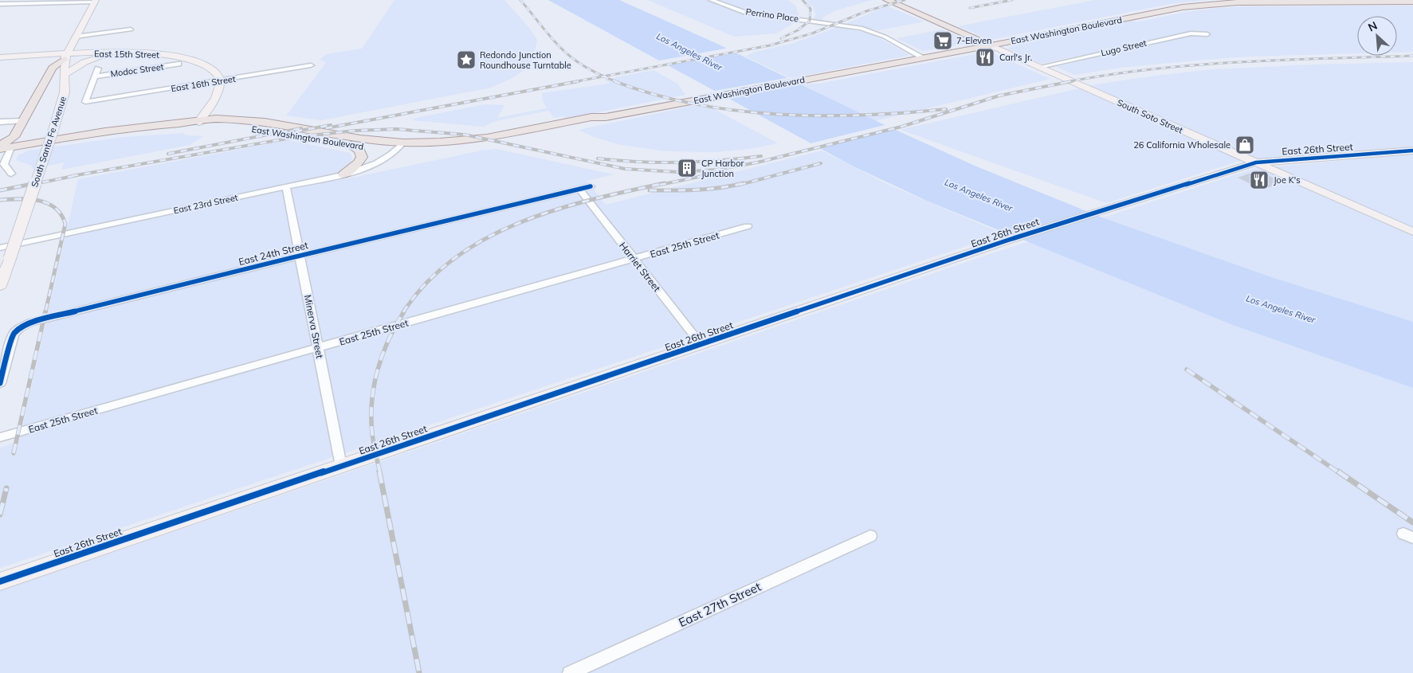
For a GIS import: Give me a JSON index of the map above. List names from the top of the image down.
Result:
{
  "streets": {
    "main road": [
      "East Washington Boulevard",
      "East 15th Street",
      "South Soto Street",
      "South Santa Fe Avenue",
      "East 26th Street"
    ],
    "street": [
      "Perrino Place",
      "Lugo Street",
      "Modoc Street",
      "East 16th Street",
      "East 23rd Street",
      "East 25th Street",
      "East 24th Street",
      "Harriet Street",
      "Minerva Street",
      "East 27th Street"
    ]
  },
  "crossings": [
    ["Perrino Place", "East Washington Boulevard"],
    ["East Washington Boulevard", "South Soto Street"],
    ["East Washington Boulevard", "East 23rd Street"],
    ["Lugo Street", "South Soto Street"],
    ["East 15th Street", "East 16th Street"],
    ["East 15th Street", "South Santa Fe Avenue"],
    ["Modoc Street", "East 16th Street"],
    ["South Soto Street", "East 26th Street"],
    ["East 26th Street", "Harriet Street"],
    ["East 26th Street", "Minerva Street"],
    ["East 23rd Street", "Minerva Street"],
    ["East 25th Street", "Harriet Street"],
    ["East 25th Street", "Minerva Street"],
    ["East 24th Street", "Harriet Street"],
    ["East 24th Street", "Minerva Street"]
  ],
  "water": ["Los Angeles River"],
  "places": {
    "supermarket": ["7-Eleven"],
    "restaurant": ["Carl's Jr.", "Joe K's"],
    "place": ["Redondo Junction Roundhouse Turntable"],
    "shop": ["26 California Wholesale"],
    "building": ["CP Harbor Junction"]
  },
  "north": "top left"
}
